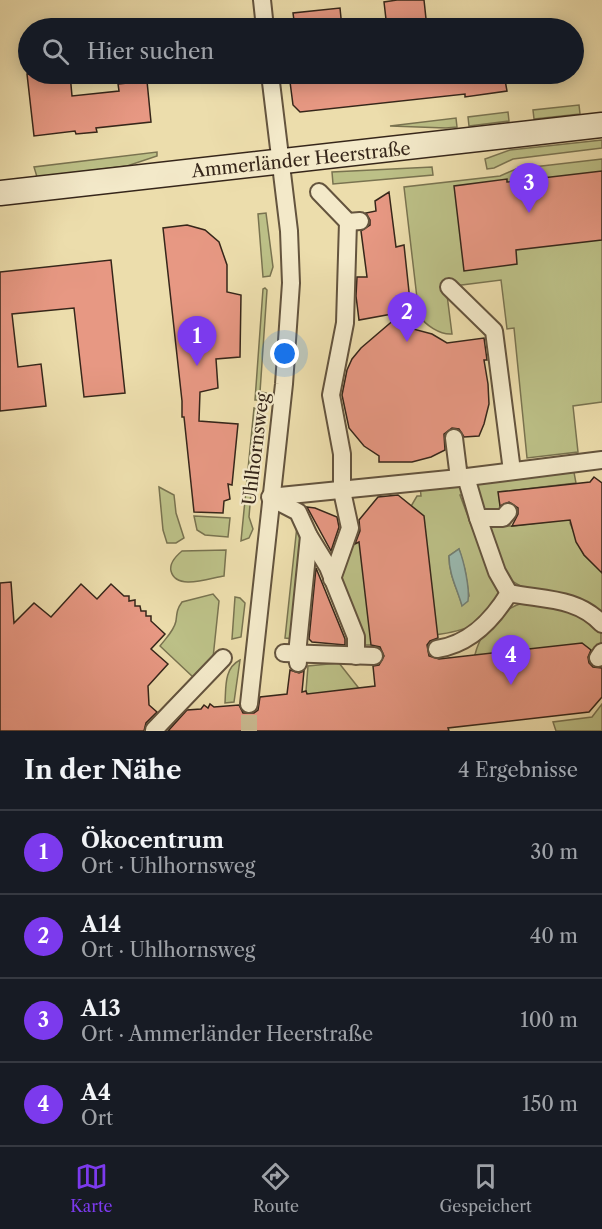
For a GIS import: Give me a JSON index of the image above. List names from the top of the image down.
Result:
{
  "streets": {
    "street": ["Ammerländer Heerstraße", "Uhlhornsweg"]
  },
  "crossings": [
    ["Ammerländer Heerstraße", "Uhlhornsweg"]
  ],
  "page": {
    "search": "Hier suchen",
    "pins": [
      "3",
      "2",
      "1",
      "4"
    ],
    "heading": ["In der Nähe", "4 Ergebnisse"],
    "list": [
      {
        "mark": "1",
        "name": "Ökocentrum",
        "note": "Ort · Uhlhornsweg",
        "value": "30 m"
      },
      {
        "mark": "2",
        "name": "A14",
        "note": "Ort · Uhlhornsweg",
        "value": "40 m"
      },
      {
        "mark": "3",
        "name": "A13",
        "note": "Ort · Ammerländer Heerstraße",
        "value": "100 m"
      },
      {
        "mark": "4",
        "name": "A4",
        "note": "Ort",
        "value": "150 m"
      }
    ],
    "nav": ["Karte", "Route", "Gespeichert"]
  }
}
